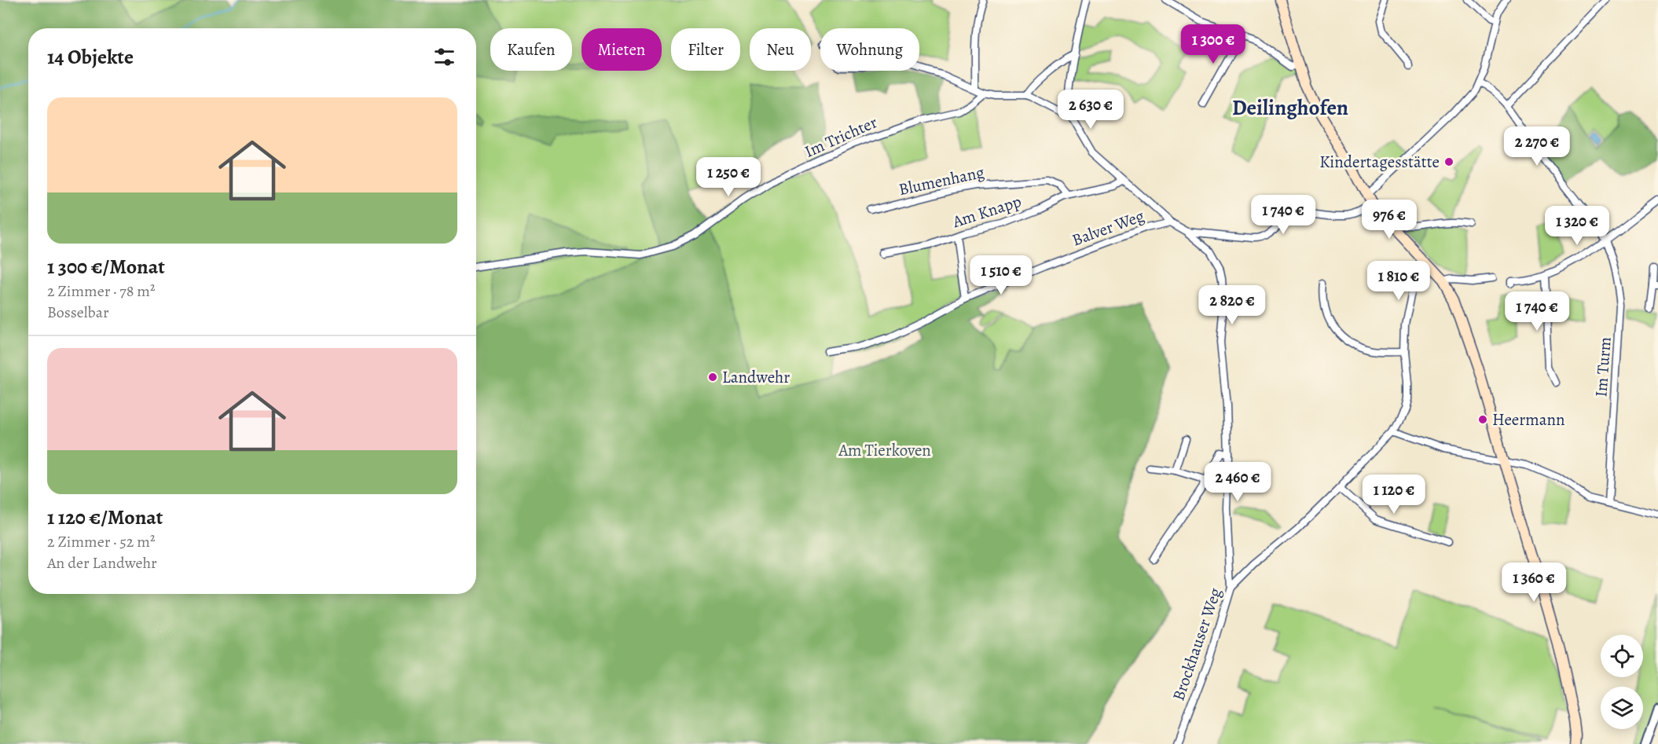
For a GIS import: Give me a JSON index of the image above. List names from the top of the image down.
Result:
{
  "streets": {
    "street": [
      "Im Trichter",
      "Blumenhang",
      "Am Knapp",
      "Balver Weg",
      "Im Turm",
      "Brockhauser Weg"
    ]
  },
  "crossings": [
    ["Blumenhang", "Am Knapp"],
    ["Balver Weg", "Im Turm"]
  ],
  "districts": ["Deilinghofen"],
  "parks": ["Am Tierkoven"],
  "places": ["Kindertagesstätte", "Landwehr", "Heermann"],
  "page": {
    "price": [
      "1 300 €",
      "2 630 €",
      "2 270 €",
      "1 250 €",
      "1 740 €",
      "976 €",
      "1 320 €",
      "1 510 €",
      "1 810 €",
      "2 820 €",
      "1 740 €",
      "2 460 €",
      "1 120 €",
      "1 360 €"
    ],
    "chip": [
      "Kaufen",
      "Mieten",
      "Filter",
      "Neu",
      "Wohnung"
    ],
    "heading": "14 Objekte",
    "list": [
      {
        "name": "1 300 €/Monat",
        "note": "2 Zimmer · 78 m² · Bosselbar"
      },
      {
        "name": "1 120 €/Monat",
        "note": "2 Zimmer · 52 m² · An der Landwehr"
      }
    ]
  }
}
